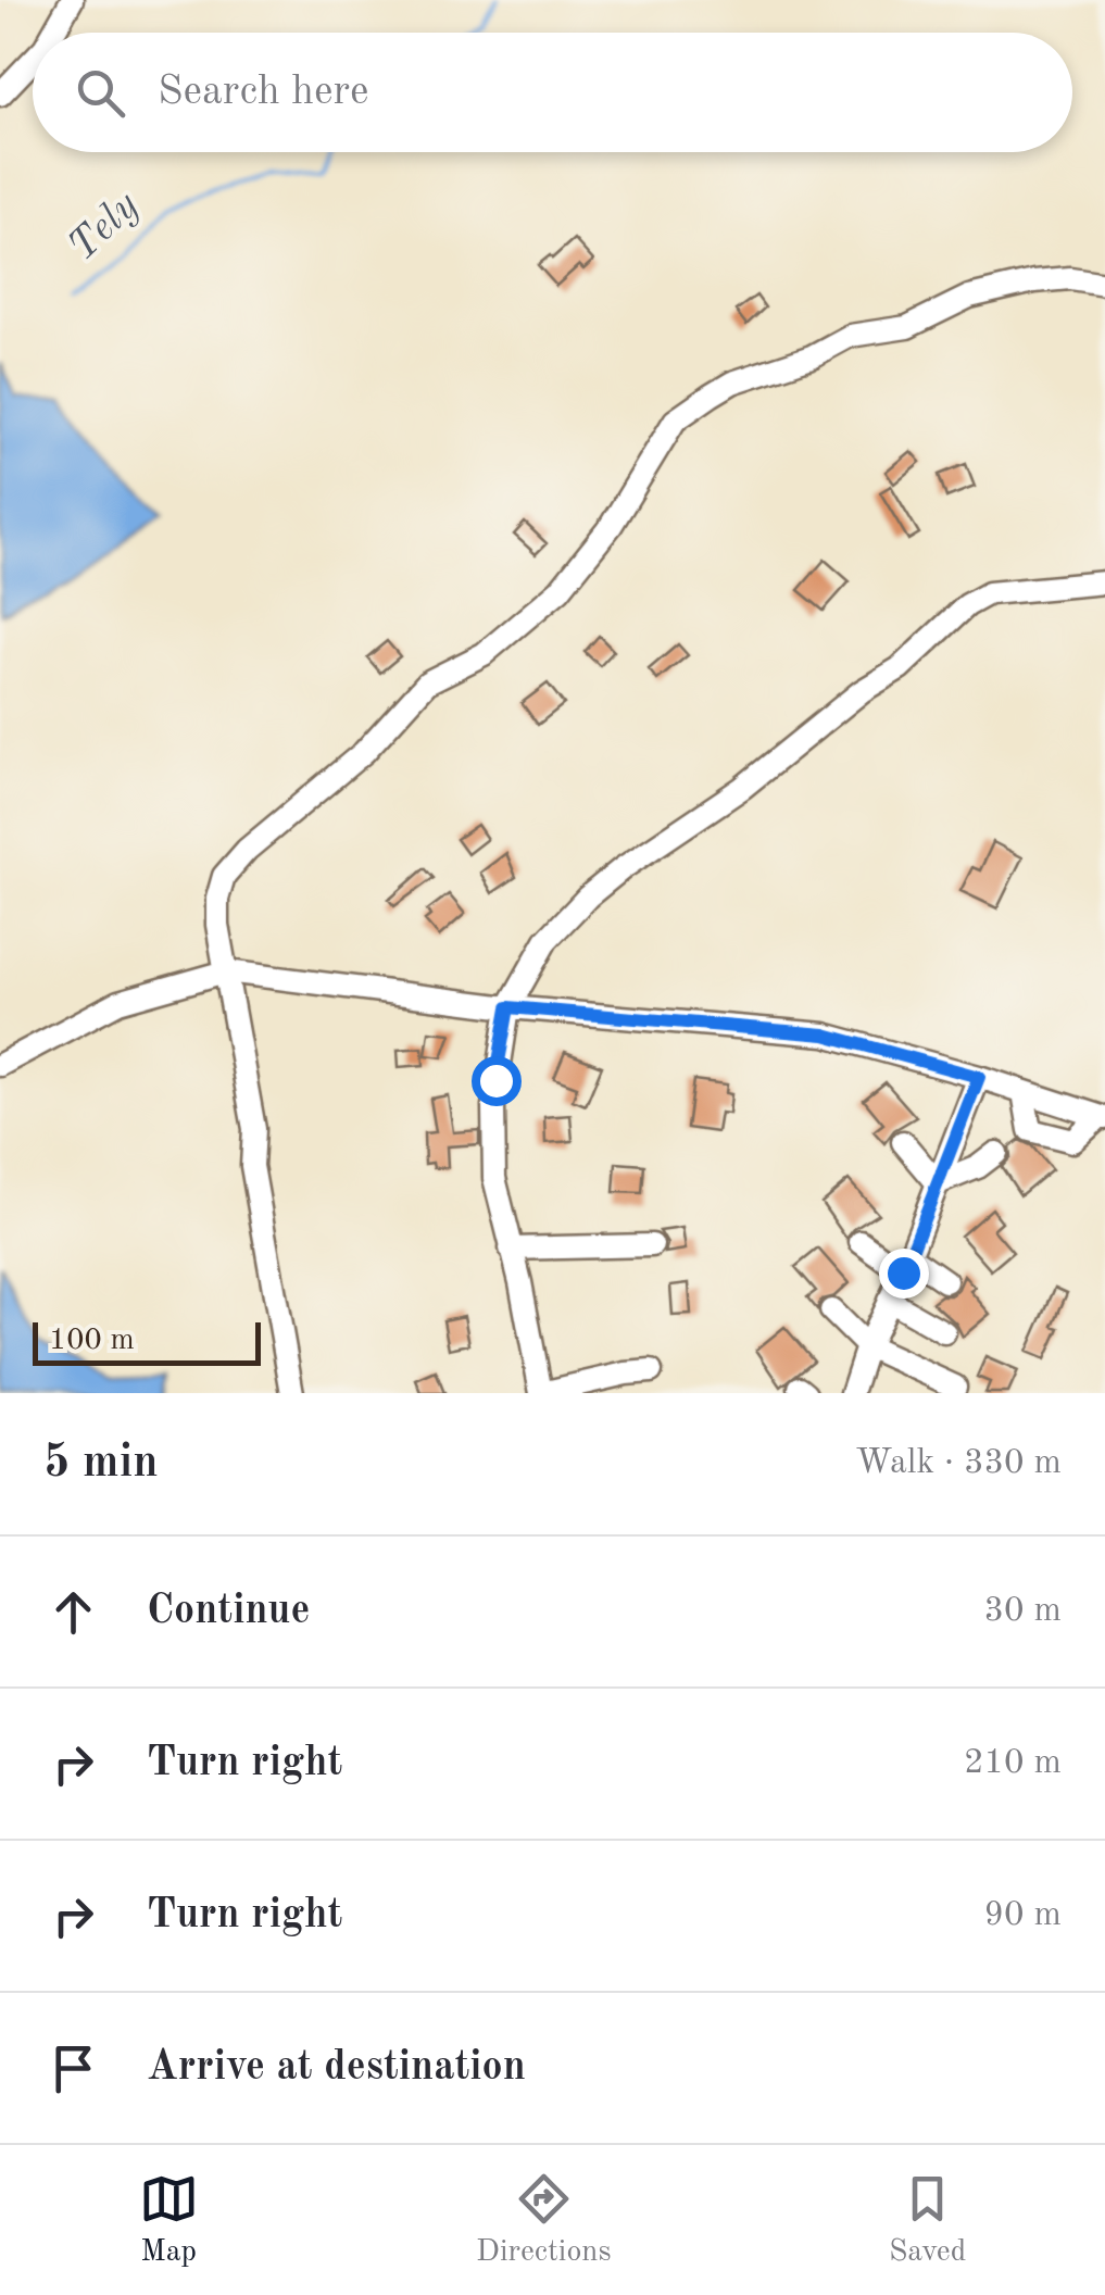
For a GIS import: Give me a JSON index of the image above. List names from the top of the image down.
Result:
{
  "water": ["Tely"],
  "scale_bar": "100 m",
  "page": {
    "search": "Search here",
    "scale": "100 m",
    "heading": ["5 min", "Walk · 330 m"],
    "list": [
      ["Continue", "30 m"],
      ["Turn right", "210 m"],
      ["Turn right", "90 m"],
      "Arrive at destination"
    ],
    "nav": ["Map", "Directions", "Saved"]
  }
}
